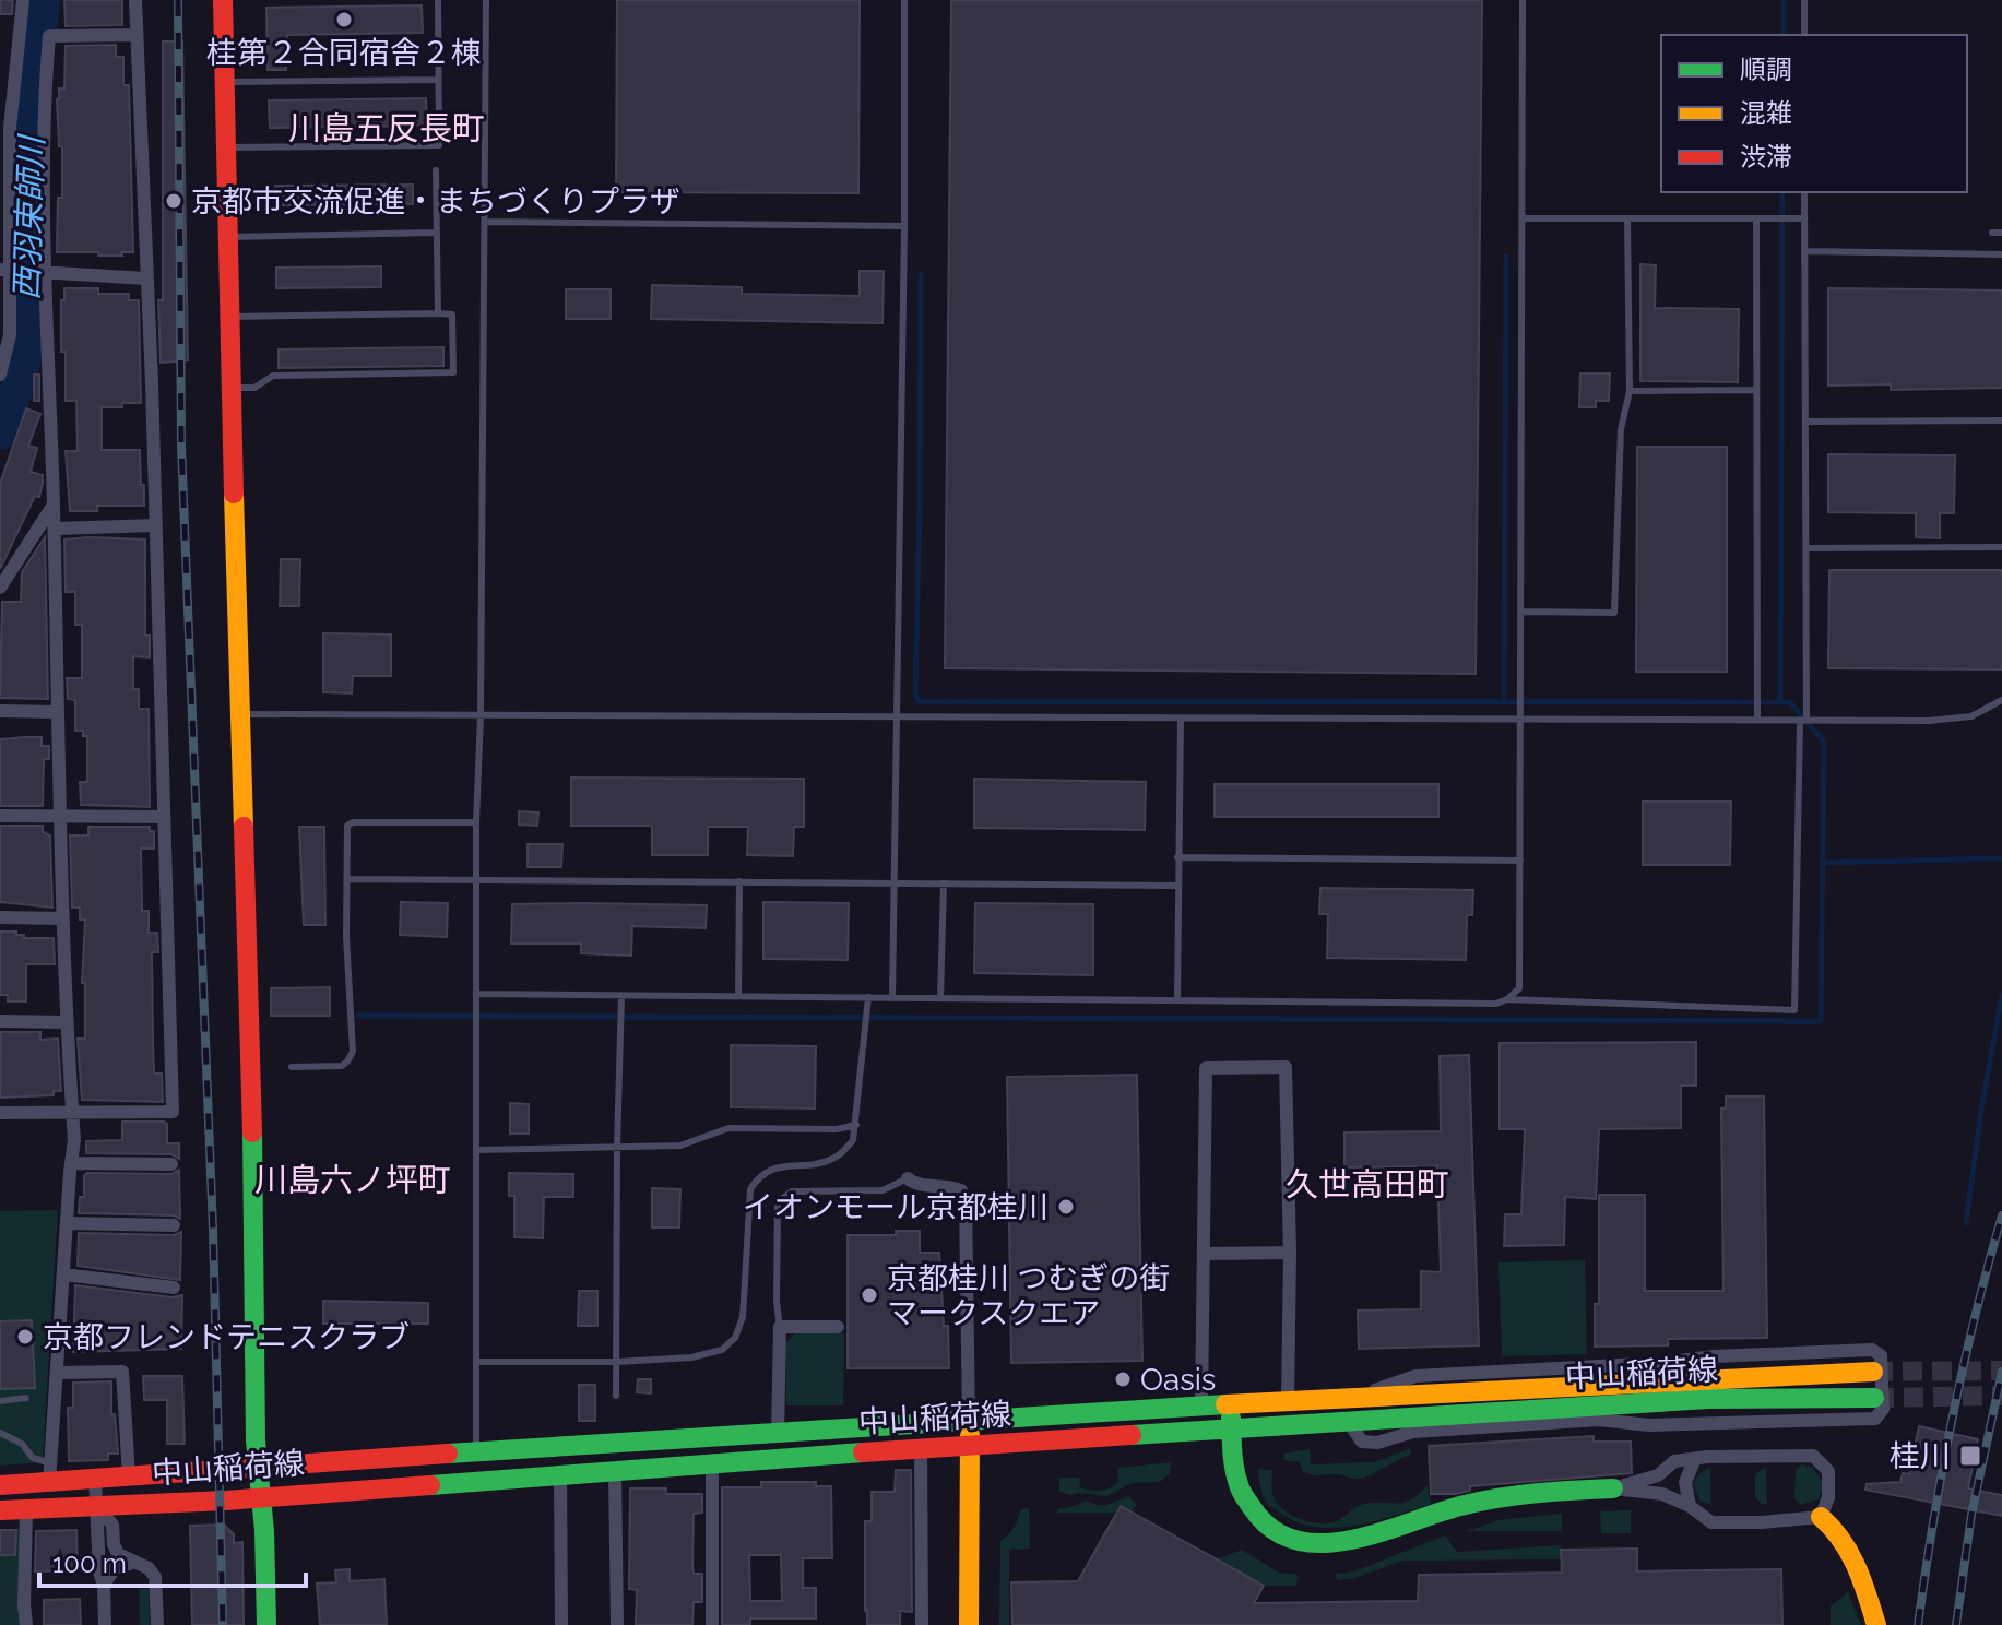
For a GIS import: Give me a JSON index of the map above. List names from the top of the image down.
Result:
{
  "streets": {
    "main road": ["中山稲荷線"]
  },
  "districts": ["川島五反長町", "川島六ノ坪町", "久世高田町"],
  "water": ["西羽束師川"],
  "places": {
    "other": [
      "桂第２合同宿舎２棟",
      "京都市交流促進・まちづくりプラザ",
      "イオンモール京都桂川",
      "京都桂川 つむぎの街 マークスクエア",
      "京都フレンドテニスクラブ",
      "Oasis"
    ],
    "transit": ["桂川"]
  },
  "legend": ["順調", "混雑", "渋滞"],
  "scale_bar": "100 m"
}
